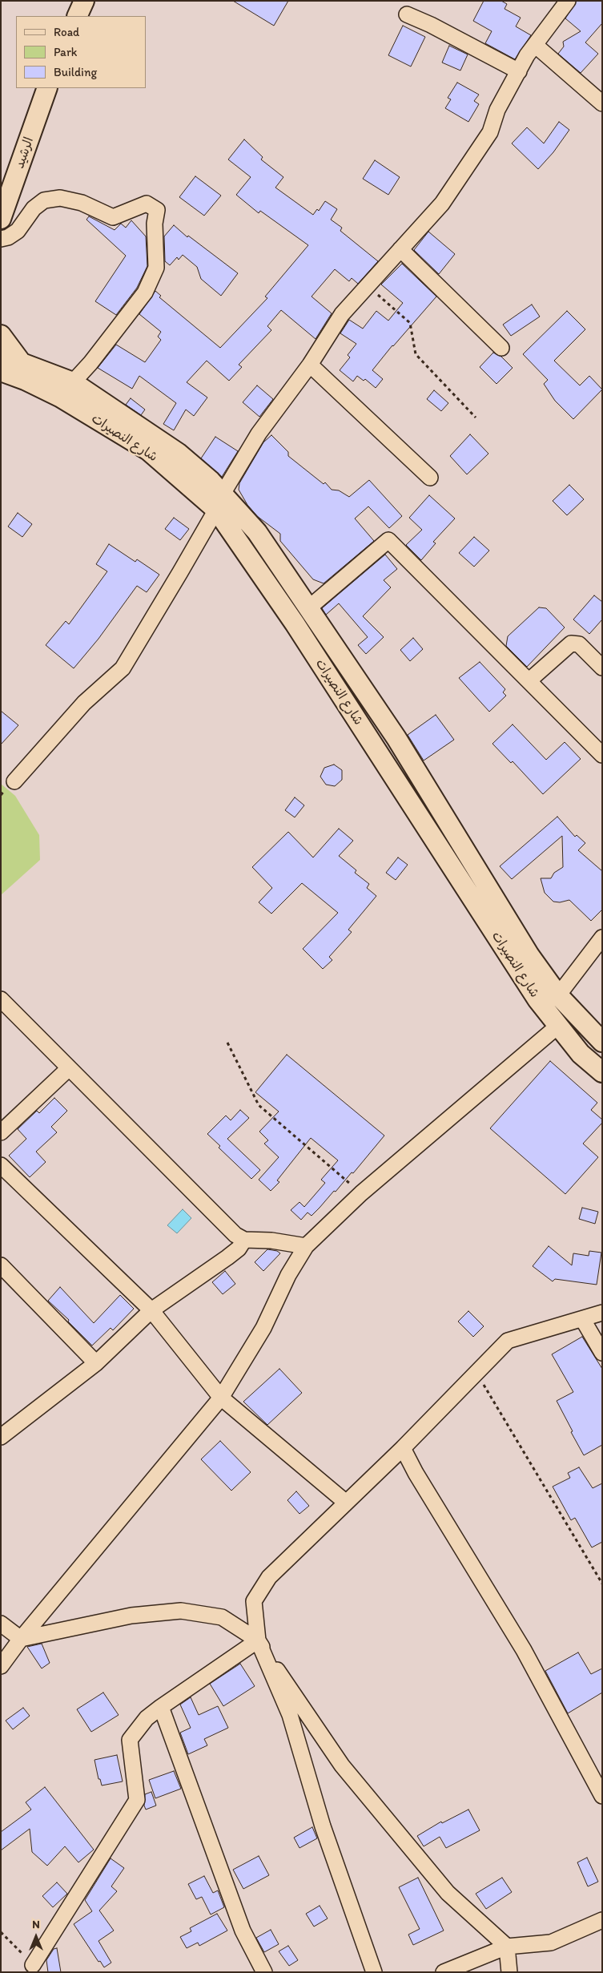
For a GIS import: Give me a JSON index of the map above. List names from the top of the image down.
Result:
{
  "streets": {
    "main road": ["الرشيد", "شارع النصيرات"]
  },
  "legend": ["Road", "Park", "Building"],
  "north": "top"
}
